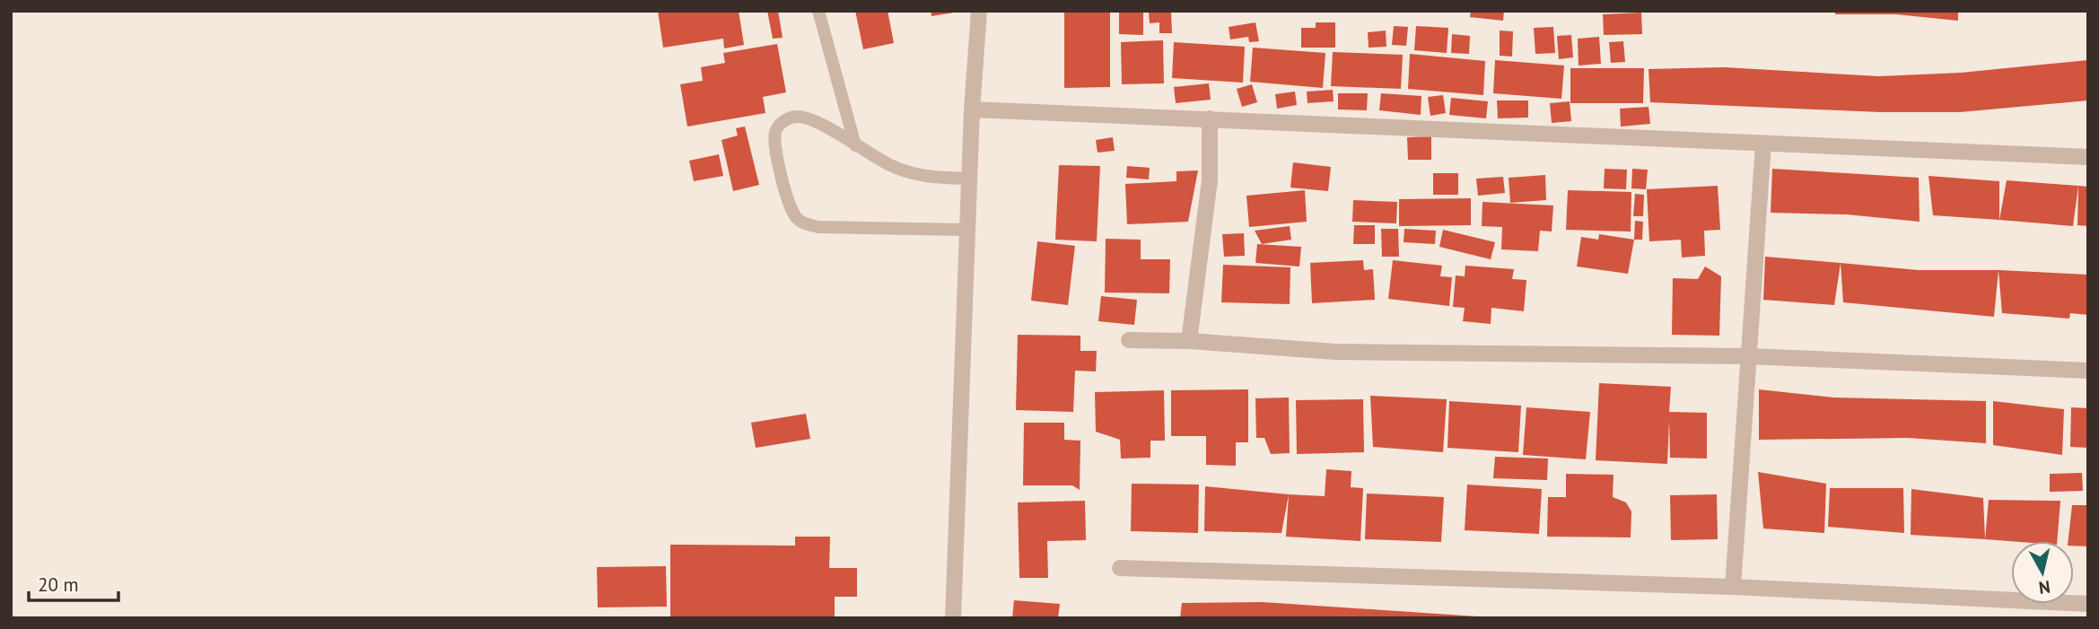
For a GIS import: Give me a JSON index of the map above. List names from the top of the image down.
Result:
{
  "scale_bar": "20 m",
  "north": "bottom"
}
